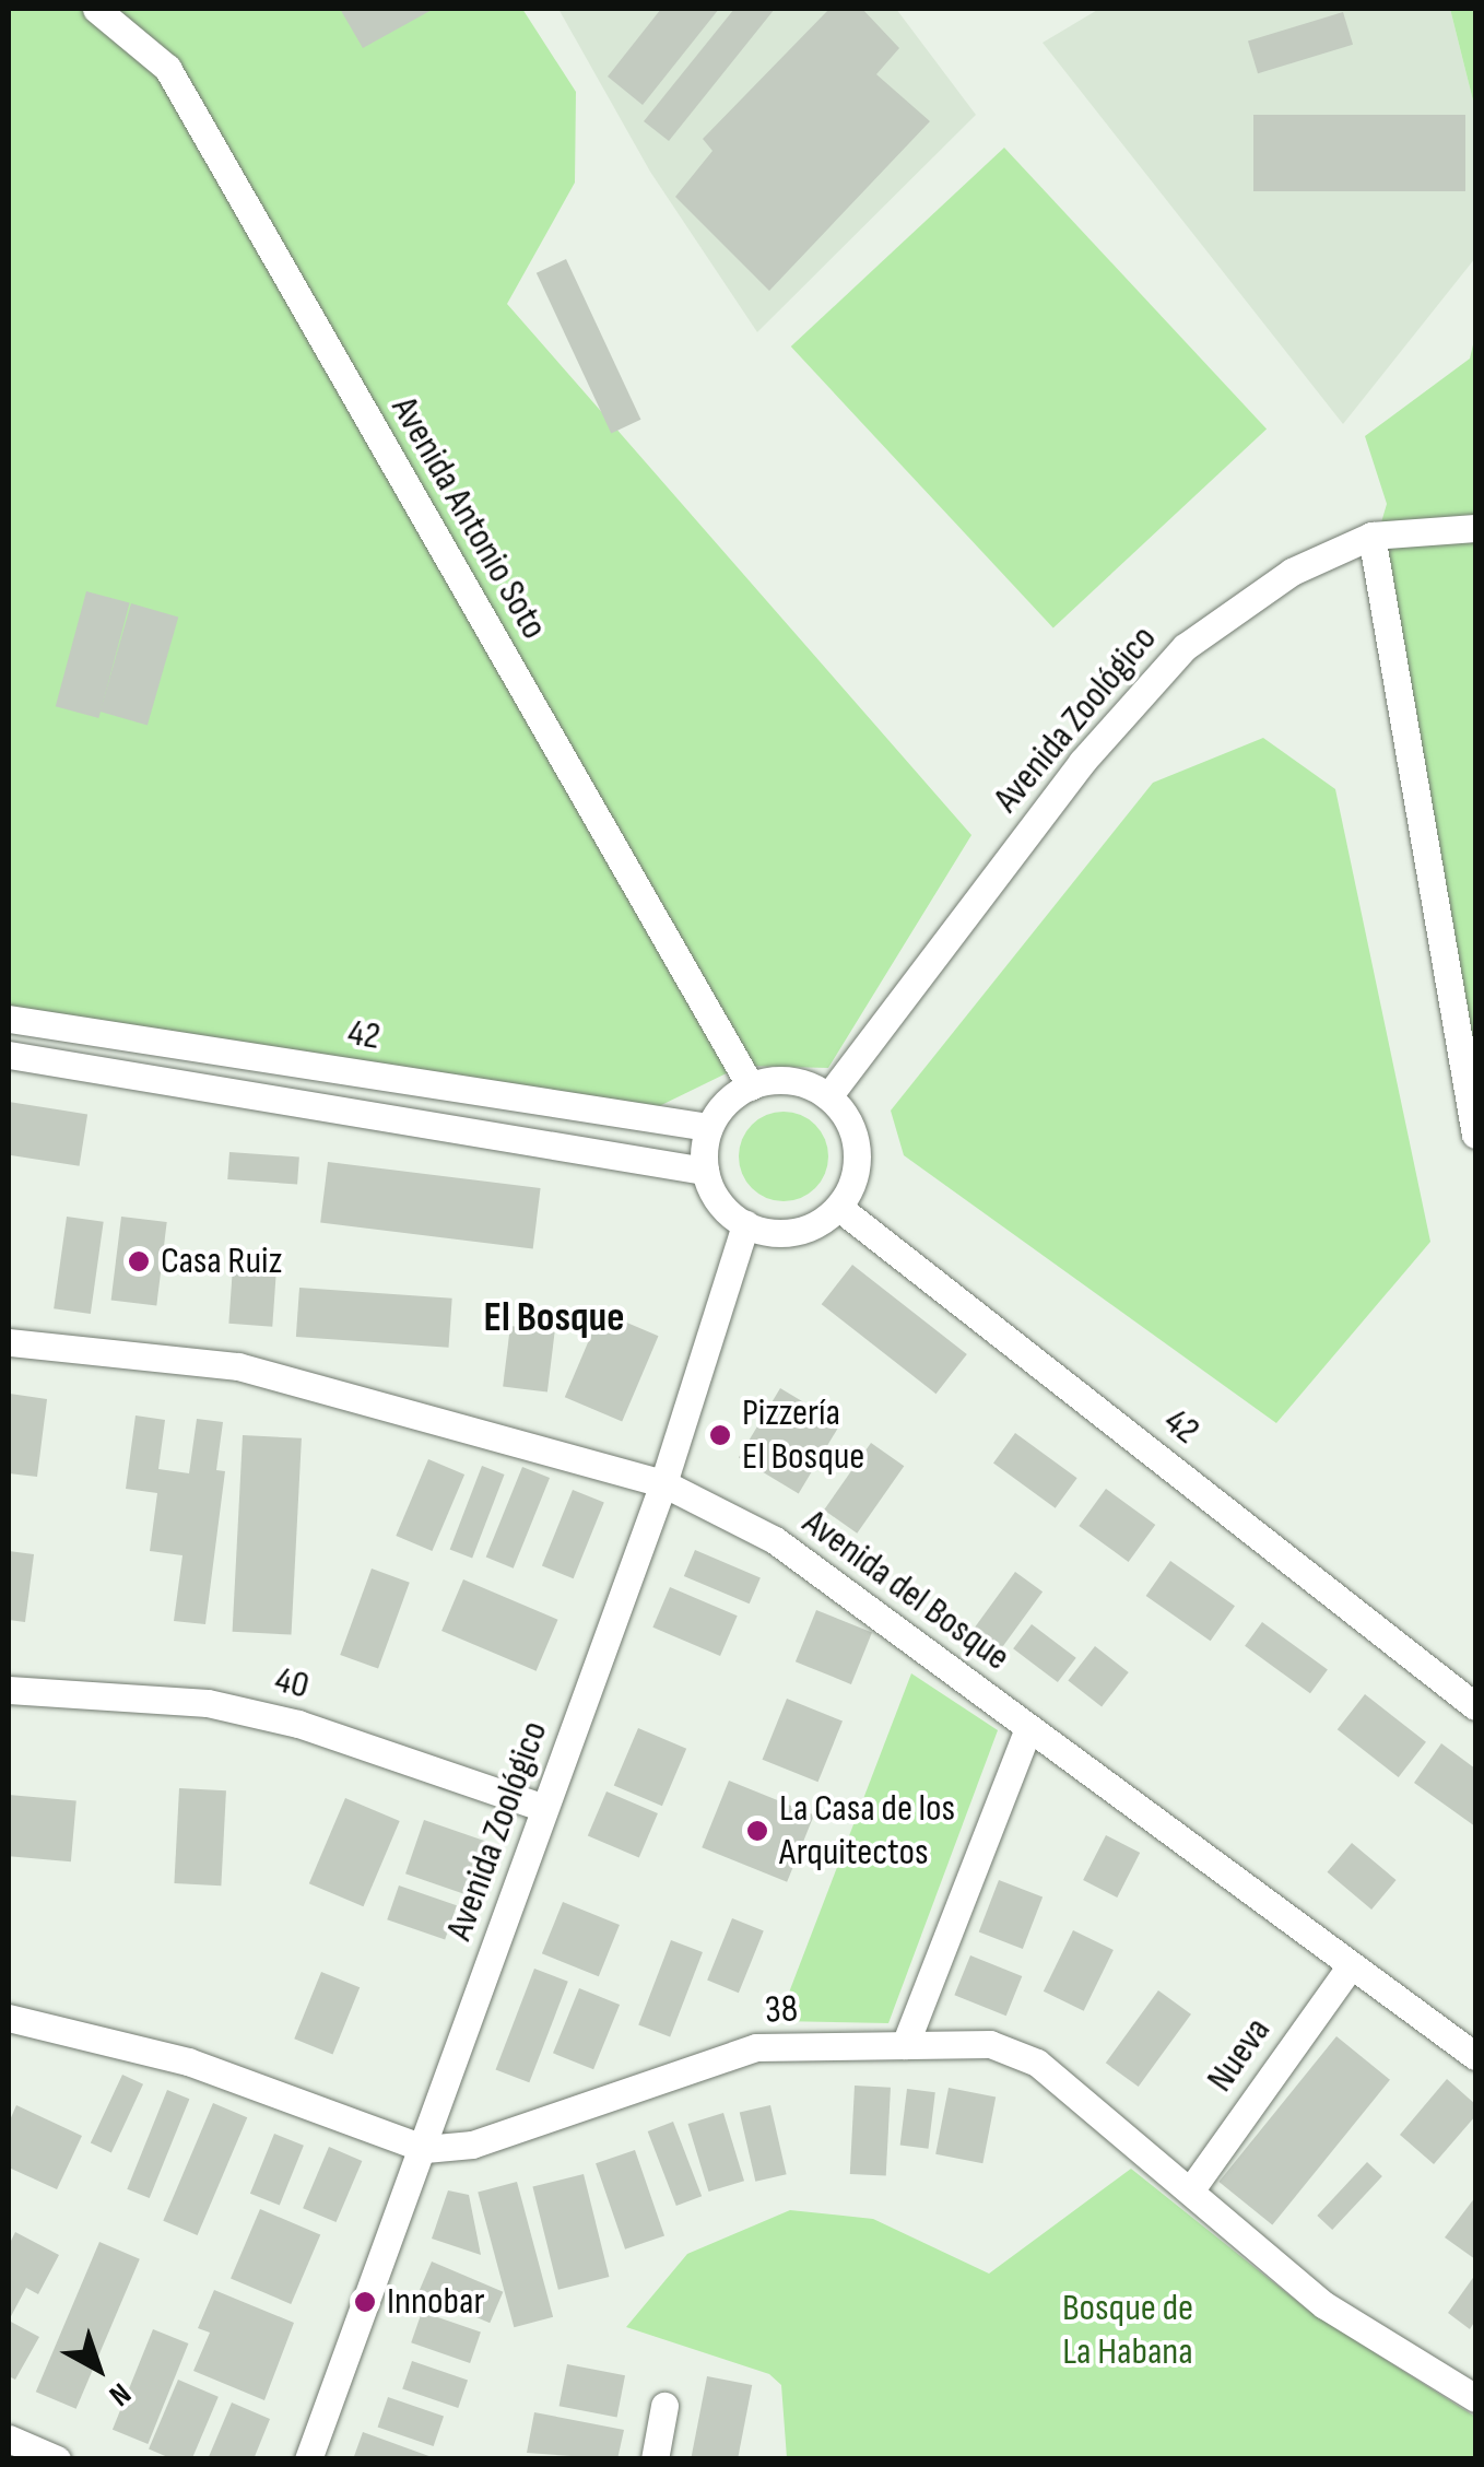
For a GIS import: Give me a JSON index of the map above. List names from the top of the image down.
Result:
{
  "streets": {
    "street": [
      "Avenida Antonio Soto",
      "Avenida Zoológico",
      "42",
      "Avenida del Bosque",
      "40",
      "38",
      "Nueva"
    ]
  },
  "crossings": [
    ["Avenida Antonio Soto", "Avenida Zoológico"],
    ["Avenida Antonio Soto", "42"],
    ["Avenida Zoológico", "42"],
    ["Avenida Zoológico", "Avenida del Bosque"],
    ["Avenida Zoológico", "40"],
    ["Avenida Zoológico", "38"],
    ["Avenida del Bosque", "Nueva"],
    ["38", "Nueva"]
  ],
  "districts": ["El Bosque"],
  "parks": ["Bosque de La Habana"],
  "places": [
    "Casa Ruiz",
    "Pizzería El Bosque",
    "La Casa de los Arquitectos",
    "Innobar"
  ],
  "north": "bottom right"
}
